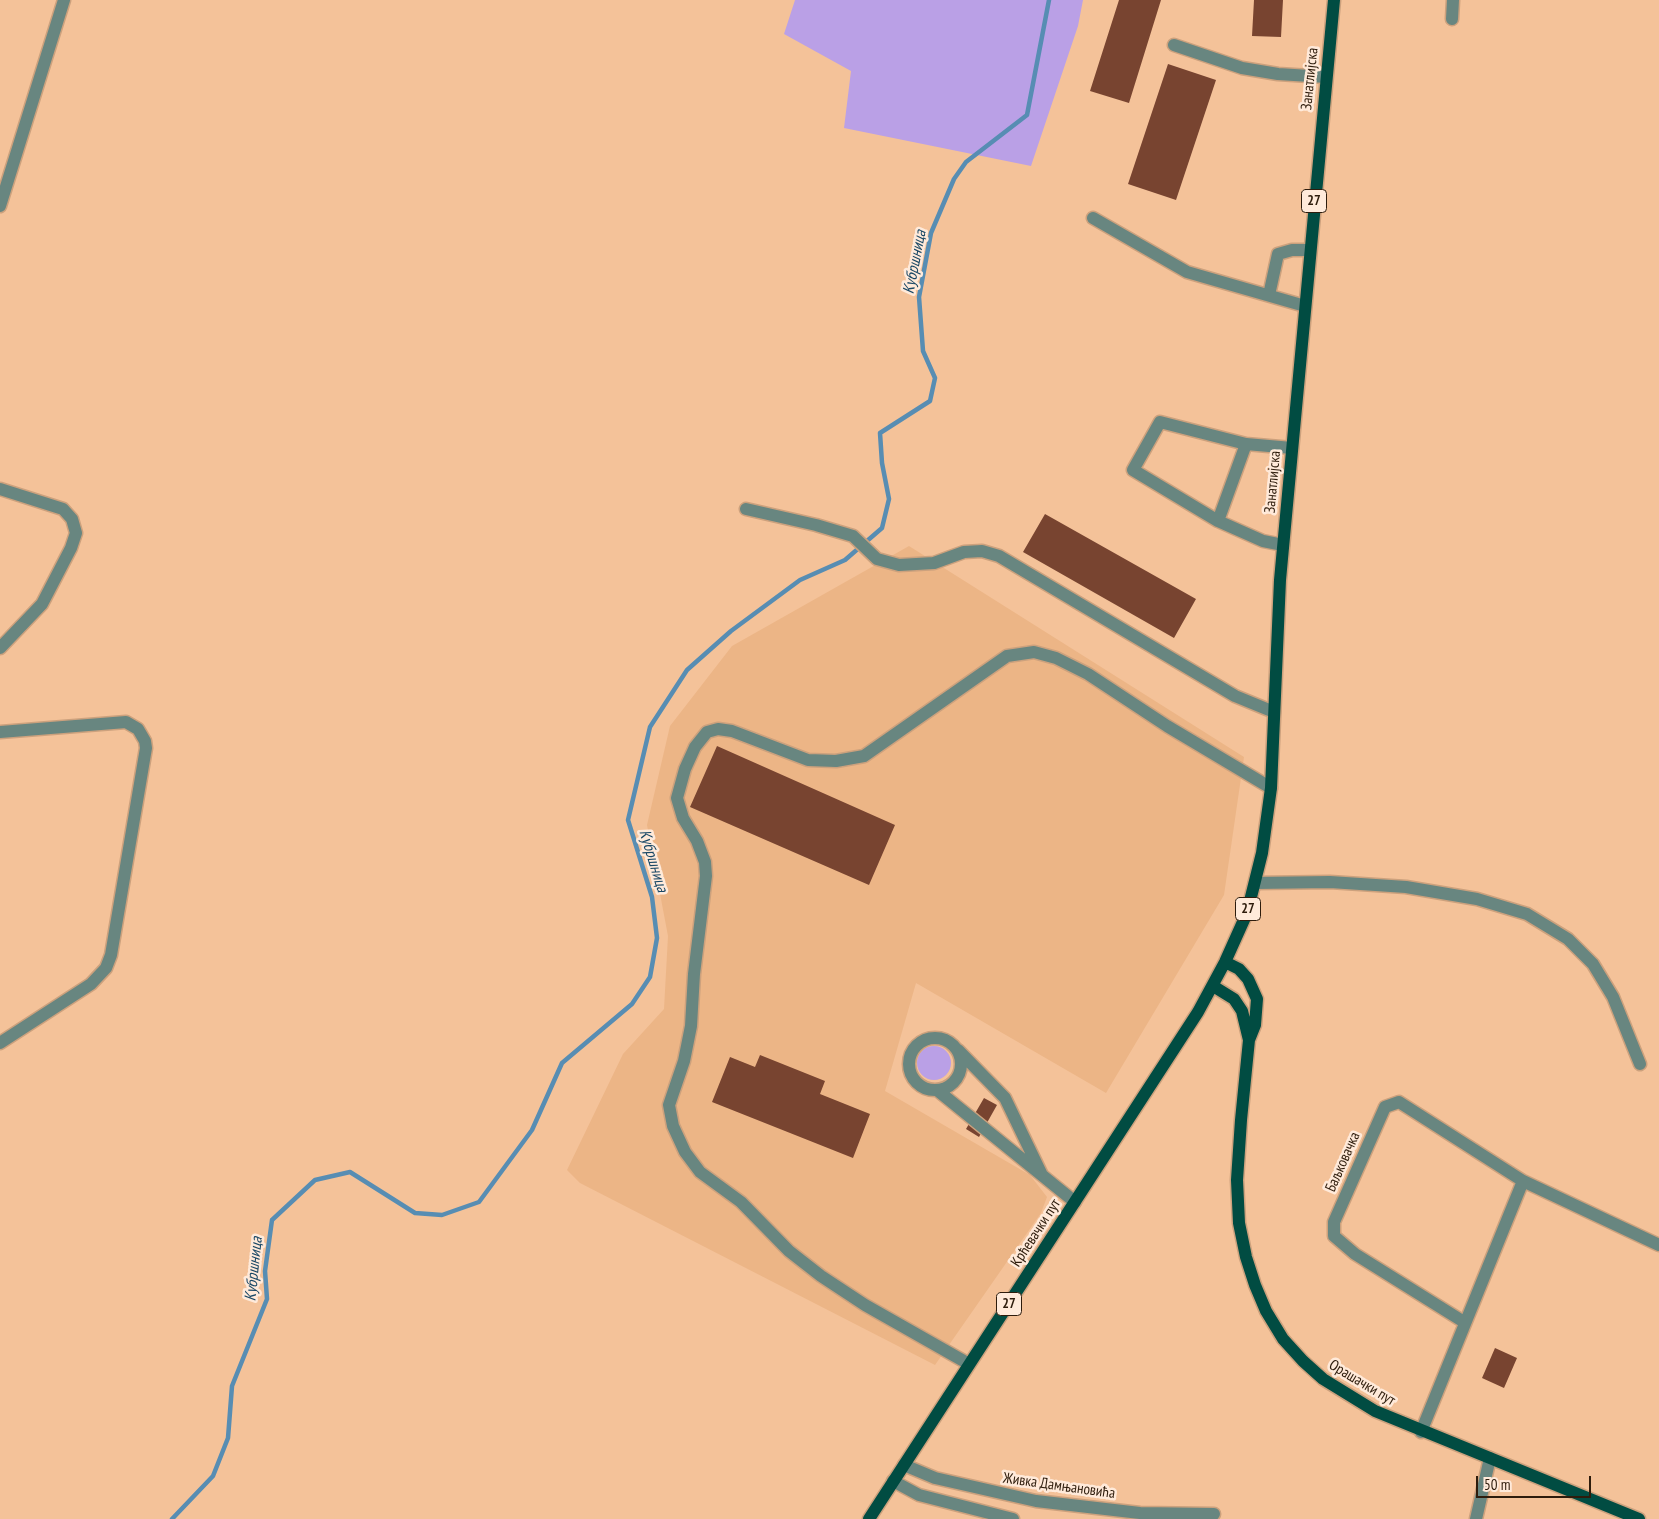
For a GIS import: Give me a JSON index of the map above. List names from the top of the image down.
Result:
{
  "streets": {
    "main road": [
      "Занатлијска",
      "27",
      "Крћевачки пут",
      "Орашачки пут"
    ],
    "street": ["Баљковачка", "Живка Дамњановића"]
  },
  "crossings": [
    ["Занатлијска", "Крћевачки пут"],
    ["Крћевачки пут", "Живка Дамњановића"]
  ],
  "water": ["Кубршница"],
  "scale_bar": "50 m"
}
